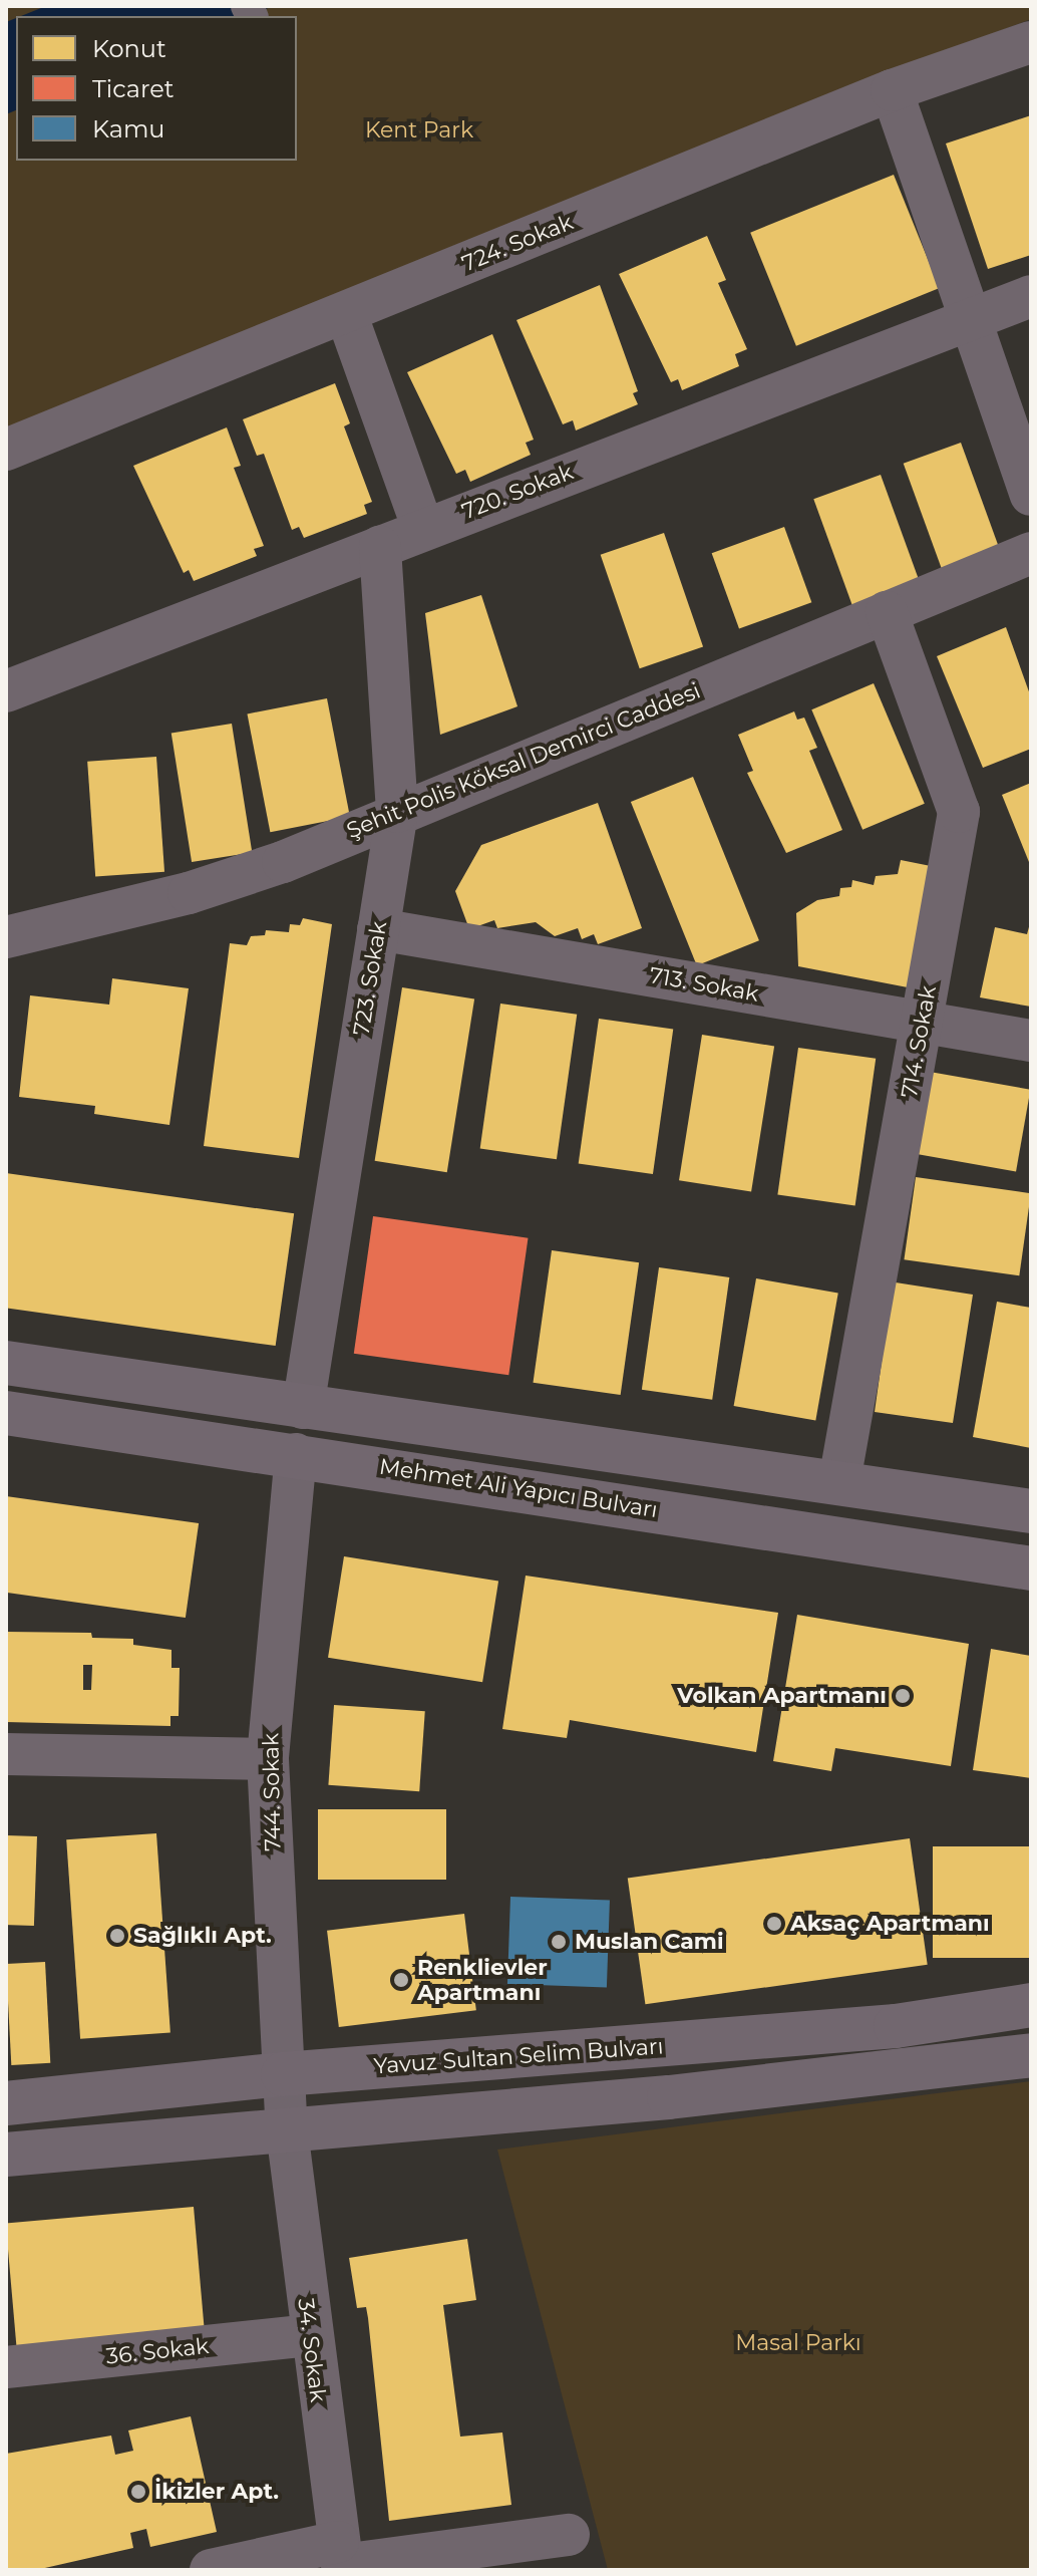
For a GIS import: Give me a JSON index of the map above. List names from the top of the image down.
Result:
{
  "streets": {
    "main road": ["Mehmet Ali Yapıcı Bulvarı", "Yavuz Sultan Selim Bulvarı"],
    "street": [
      "724. Sokak",
      "720. Sokak",
      "Şehit Polis Köksal Demirci Caddesi",
      "723. Sokak",
      "713. Sokak",
      "714. Sokak",
      "744. Sokak",
      "34. Sokak",
      "36. Sokak"
    ]
  },
  "crossings": [
    ["720. Sokak", "723. Sokak"],
    ["Şehit Polis Köksal Demirci Caddesi", "723. Sokak"],
    ["Şehit Polis Köksal Demirci Caddesi", "714. Sokak"],
    ["723. Sokak", "713. Sokak"],
    ["713. Sokak", "714. Sokak"],
    ["Mehmet Ali Yapıcı Bulvarı", "744. Sokak"],
    ["744. Sokak", "Yavuz Sultan Selim Bulvarı"],
    ["744. Sokak", "34. Sokak"],
    ["34. Sokak", "36. Sokak"]
  ],
  "parks": ["Kent Park", "Masal Parkı"],
  "places": [
    "Volkan Apartmanı",
    "Aksaç Apartmanı",
    "Sağlıklı Apt.",
    "Muslan Cami",
    "Renklievler Apartmanı",
    "İkizler Apt."
  ],
  "legend": ["Konut", "Ticaret", "Kamu"]
}
